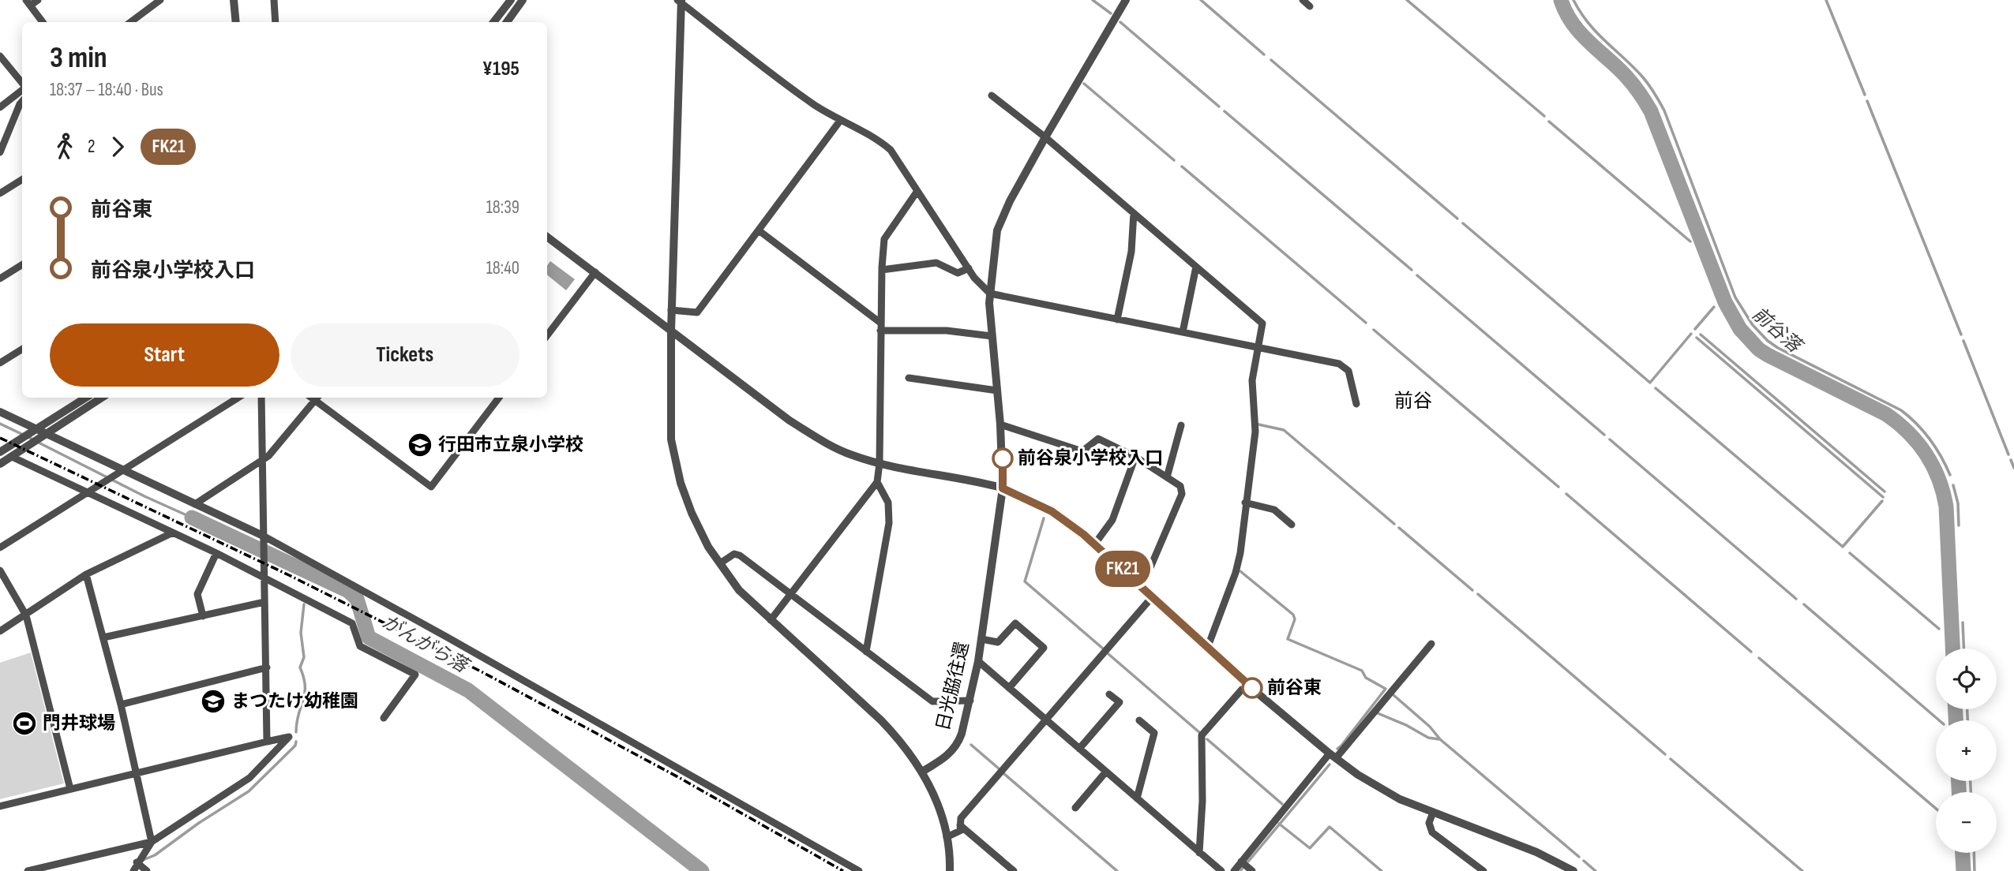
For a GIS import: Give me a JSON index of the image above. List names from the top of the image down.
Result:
{
  "streets": {
    "street": ["日光脇往還"]
  },
  "districts": ["前谷"],
  "water": ["前谷落", "がんがら落"],
  "places": {
    "school or university": ["行田市立泉小学校", "まつたけ幼稚園"],
    "other": ["前谷泉小学校入口", "前谷東"],
    "sports": ["門井球場"]
  },
  "lines": ["bus line FK21"],
  "page": {
    "on_map": "FK21",
    "heading": ["3 min", "18:37 – 18:40 · Bus", "¥195"],
    "legs": ["2", "FK21"],
    "list": [
      {
        "name": "前谷東",
        "value": "18:39"
      },
      {
        "name": "前谷泉小学校入口",
        "value": "18:40"
      }
    ],
    "buttons": ["Start", "Tickets"],
    "map_buttons": ["+", "−"]
  }
}
